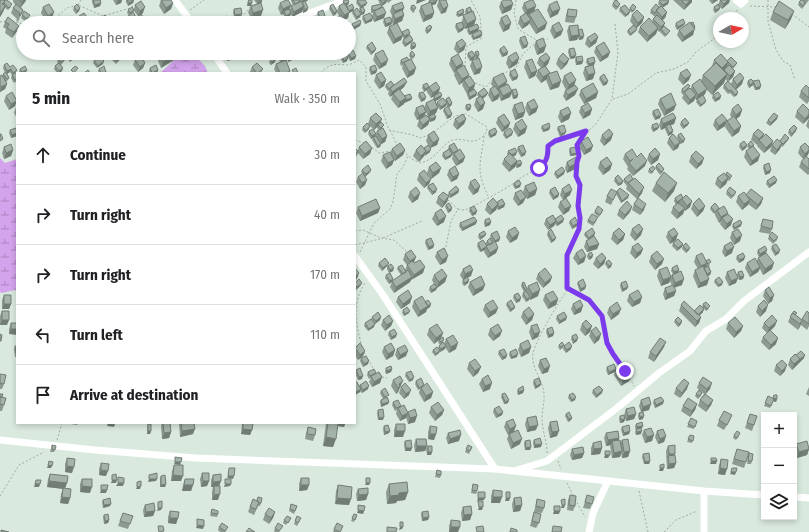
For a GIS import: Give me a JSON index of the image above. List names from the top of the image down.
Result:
{
  "north": "right",
  "page": {
    "search": "Search here",
    "heading": ["5 min", "Walk · 350 m"],
    "list": [
      ["Continue", "30 m"],
      ["Turn right", "40 m"],
      ["Turn right", "170 m"],
      ["Turn left", "110 m"],
      "Arrive at destination"
    ],
    "map_buttons": ["+", "−"]
  }
}
